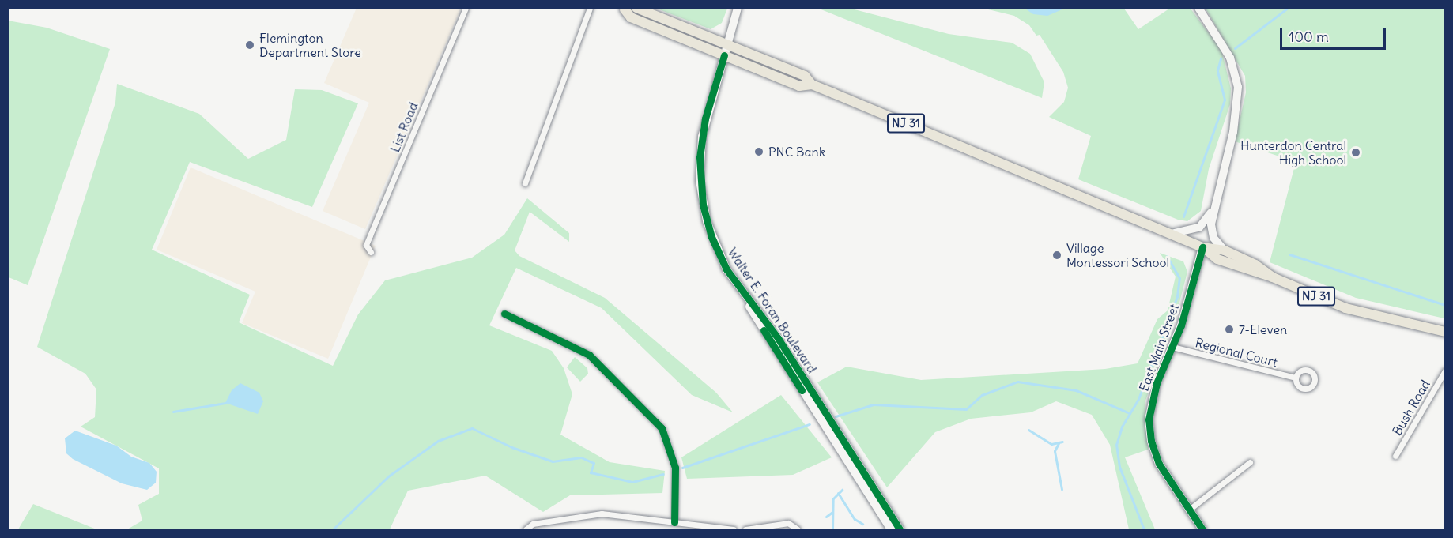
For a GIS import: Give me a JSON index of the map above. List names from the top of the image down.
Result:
{
  "streets": {
    "highway": ["NJ 31"],
    "street": [
      "List Road",
      "Walter E. Foran Boulevard",
      "East Main Street",
      "Regional Court",
      "Bush Road"
    ]
  },
  "crossings": [
    ["NJ 31", "Walter E. Foran Boulevard"],
    ["NJ 31", "East Main Street"],
    ["East Main Street", "Regional Court"]
  ],
  "places": [
    "Flemington Department Store",
    "PNC Bank",
    "Hunterdon Central High School",
    "Village Montessori School",
    "7-Eleven"
  ],
  "scale_bar": "100 m"
}
